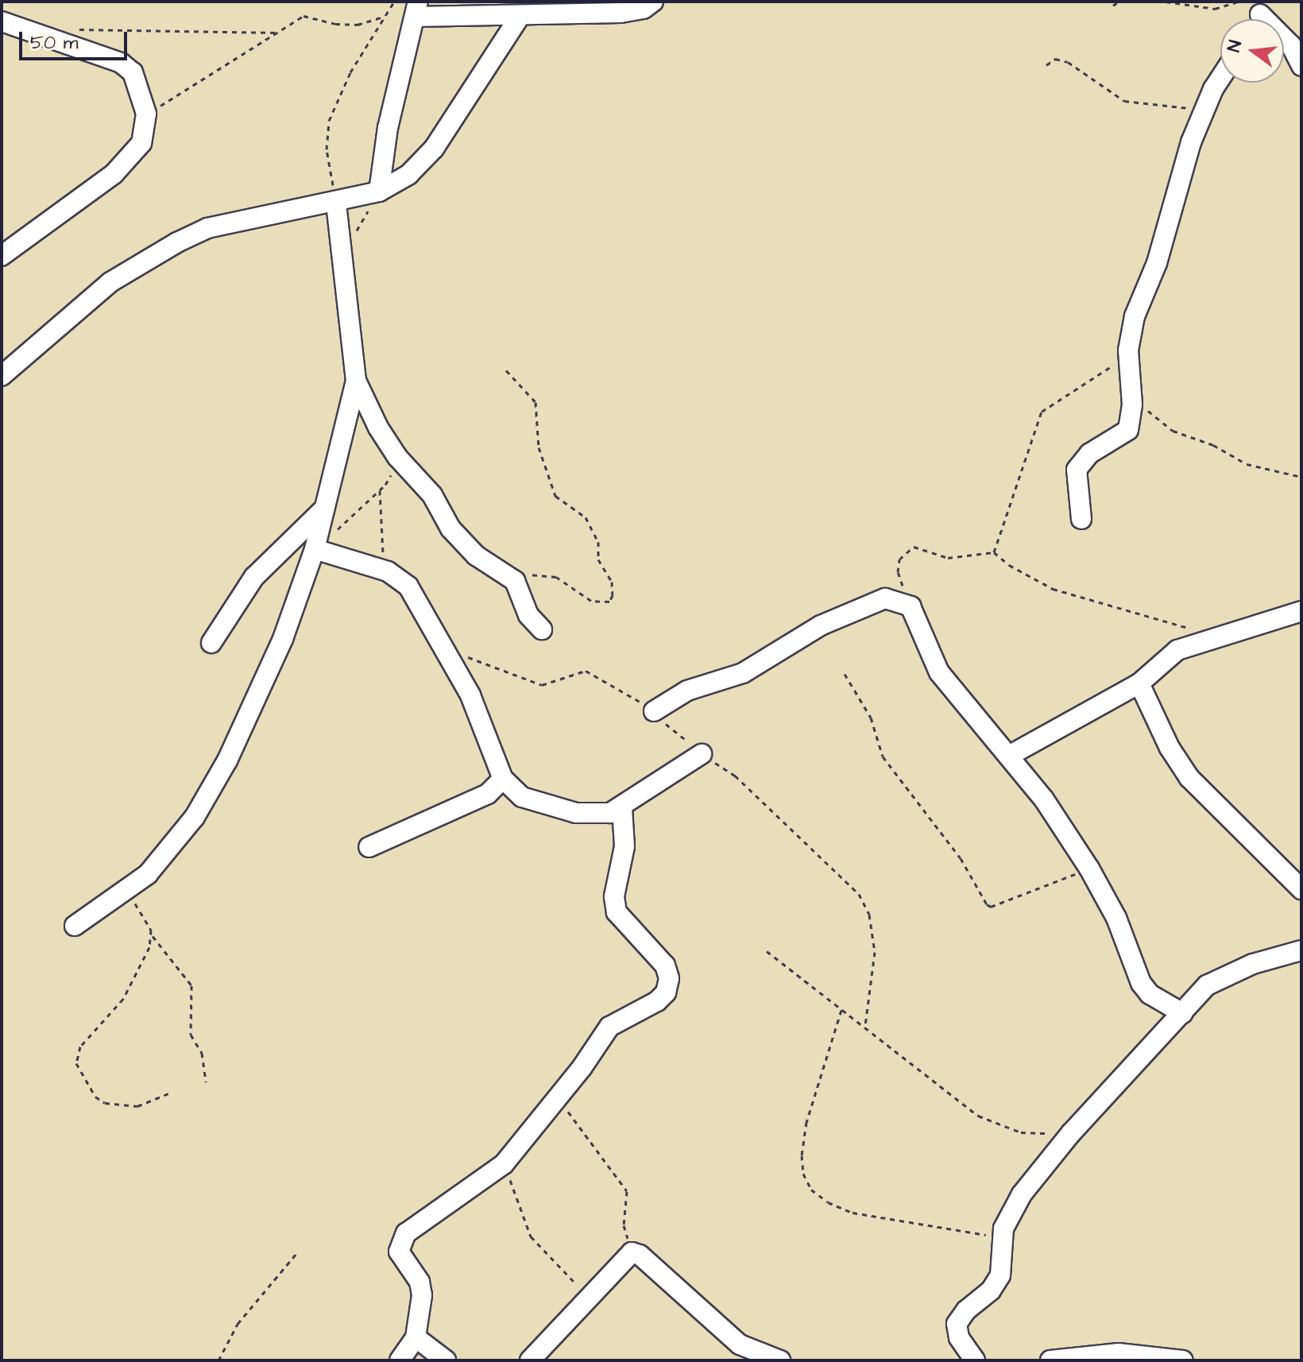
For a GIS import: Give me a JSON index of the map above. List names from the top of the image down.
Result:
{
  "scale_bar": "50 m",
  "north": "left"
}
